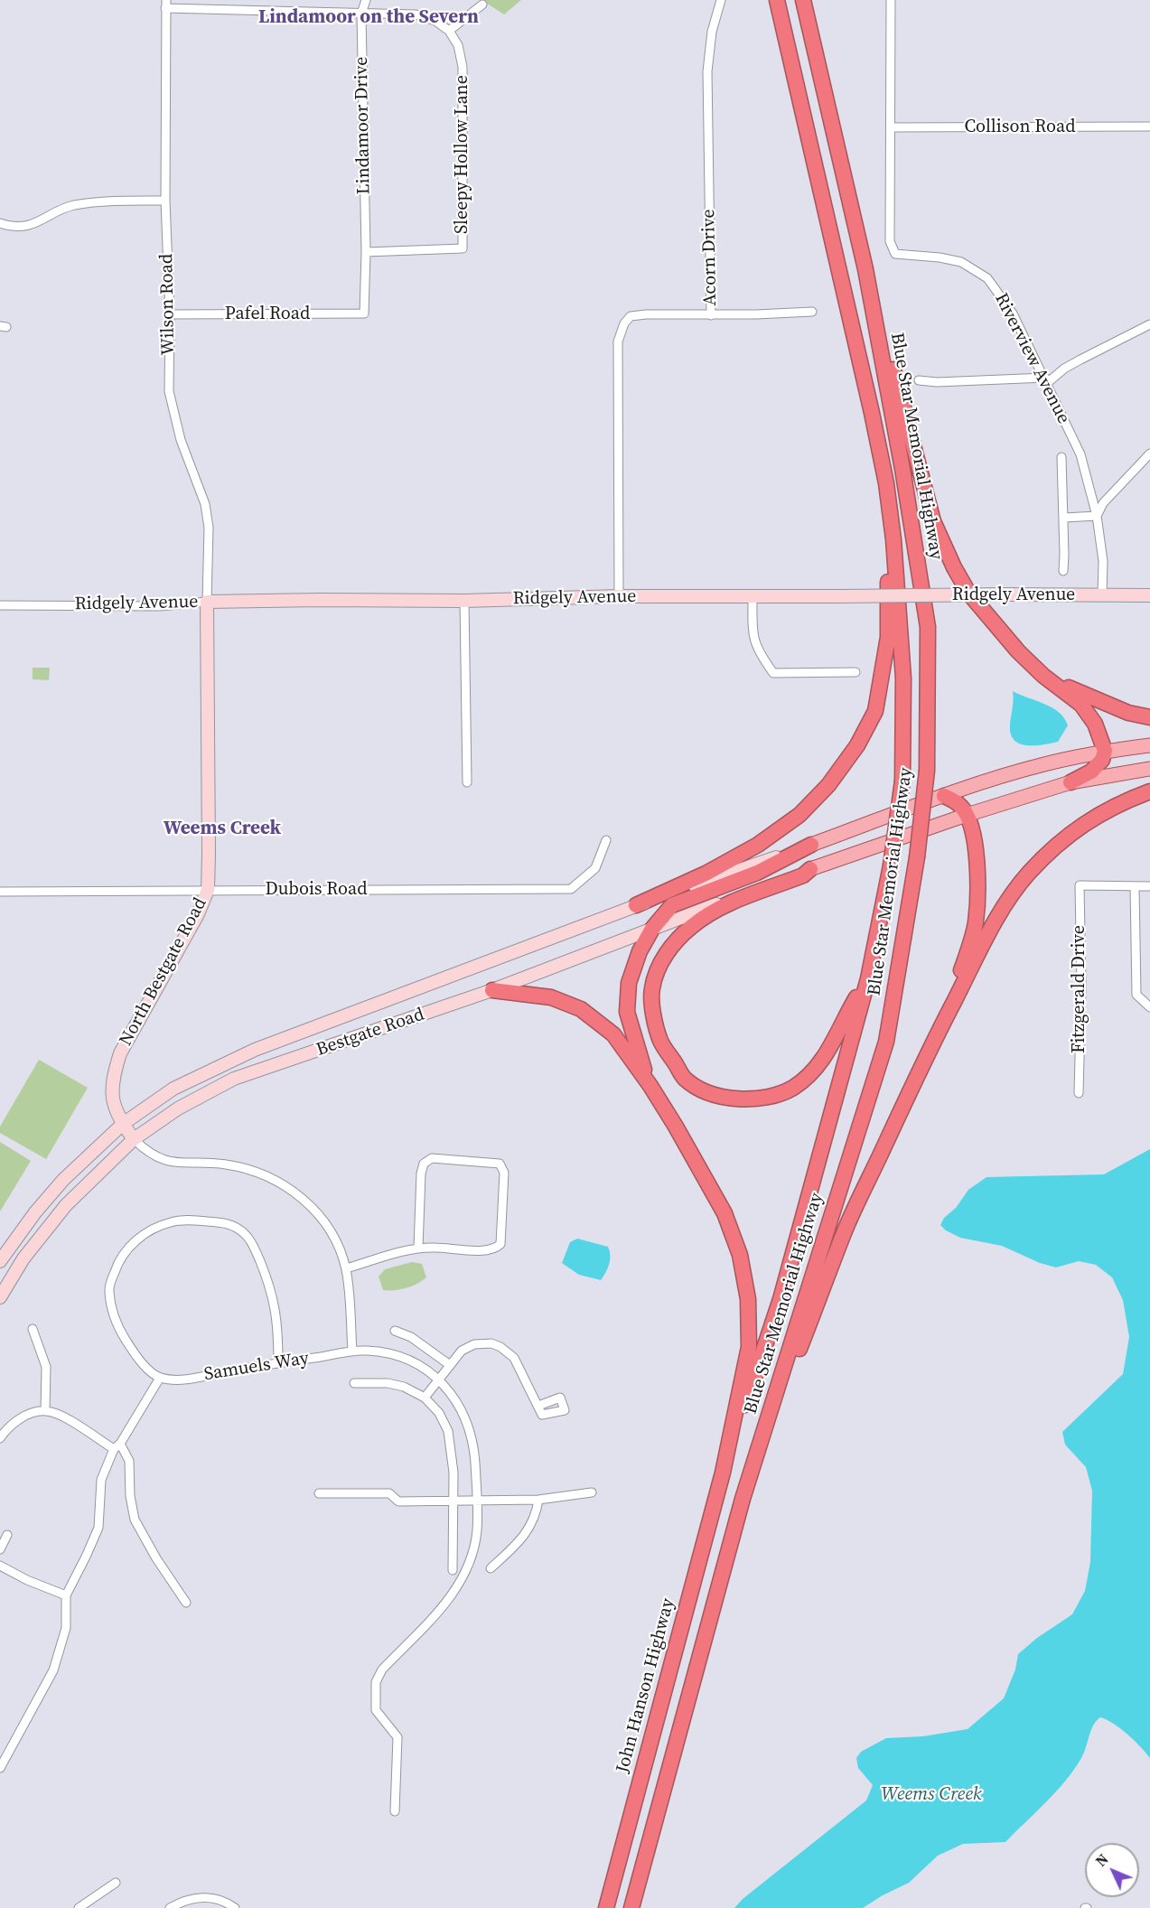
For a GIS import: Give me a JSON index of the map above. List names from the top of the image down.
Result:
{
  "streets": {
    "highway": ["Blue Star Memorial Highway", "John Hanson Highway"],
    "main road": ["Ridgely Avenue", "North Bestgate Road", "Bestgate Road"],
    "street": [
      "Lindamoor Drive",
      "Collison Road",
      "Sleepy Hollow Lane",
      "Acorn Drive",
      "Wilson Road",
      "Pafel Road",
      "Riverview Avenue",
      "Dubois Road",
      "Fitzgerald Drive",
      "Samuels Way"
    ]
  },
  "crossings": [
    ["Lindamoor Drive", "Sleepy Hollow Lane"],
    ["Lindamoor Drive", "Pafel Road"],
    ["Collison Road", "Riverview Avenue"],
    ["Acorn Drive", "Ridgely Avenue"],
    ["Wilson Road", "Pafel Road"],
    ["Wilson Road", "Ridgely Avenue"],
    ["Wilson Road", "North Bestgate Road"],
    ["Riverview Avenue", "Ridgely Avenue"],
    ["Blue Star Memorial Highway", "John Hanson Highway"],
    ["Ridgely Avenue", "North Bestgate Road"],
    ["Dubois Road", "North Bestgate Road"],
    ["North Bestgate Road", "Bestgate Road"]
  ],
  "districts": ["Lindamoor on the Severn", "Weems Creek"],
  "water": ["Weems Creek"],
  "north": "top left"
}
